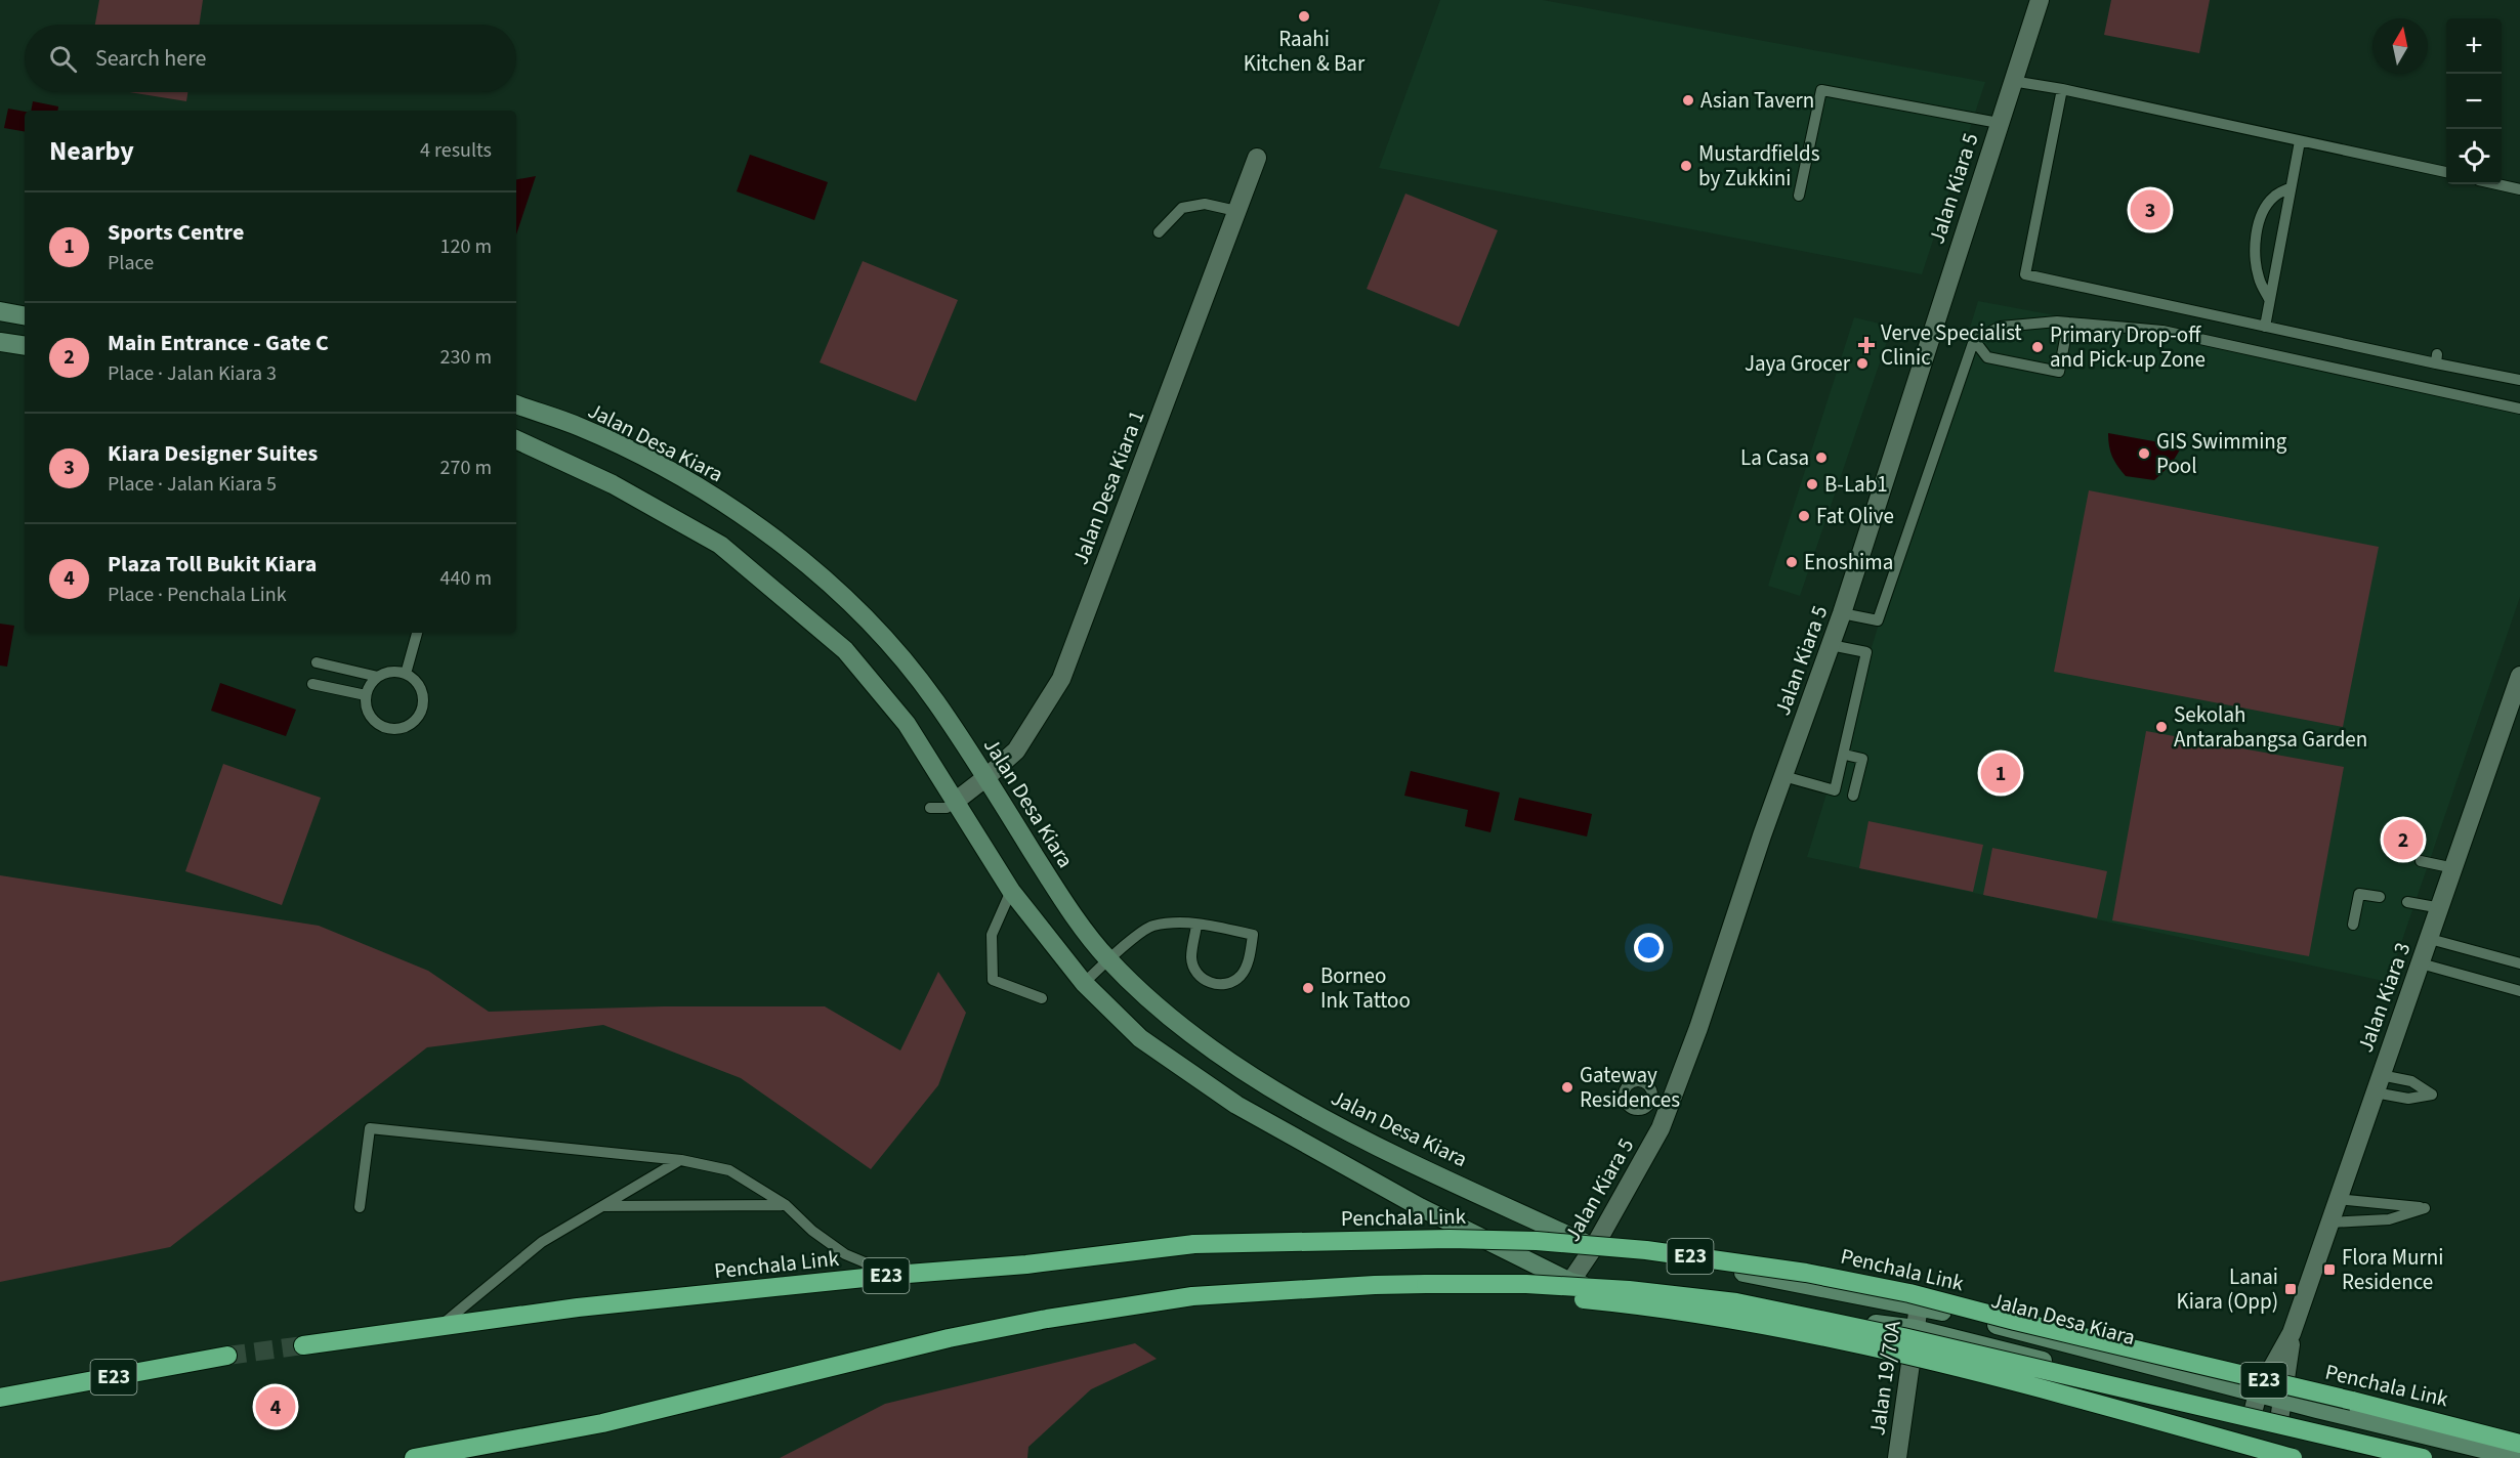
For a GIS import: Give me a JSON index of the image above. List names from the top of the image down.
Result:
{
  "streets": {
    "highway": ["Penchala Link", "E23"],
    "main road": ["Jalan Desa Kiara"],
    "street": [
      "Jalan Kiara 5",
      "Jalan Desa Kiara 1",
      "Jalan Kiara 3",
      "Jalan 19/70A"
    ]
  },
  "crossings": [
    ["Jalan Kiara 5", "Jalan Desa Kiara"],
    ["Jalan Desa Kiara", "Jalan Desa Kiara 1"],
    ["Jalan Desa Kiara", "Jalan Kiara 3"],
    ["Jalan Desa Kiara", "Jalan 19/70A"],
    ["Penchala Link", "E23"]
  ],
  "places": {
    "other": [
      "Raahi Kitchen & Bar",
      "Asian Tavern",
      "Mustardfields by Zukkini",
      "Primary Drop-off and Pick-up Zone",
      "Jaya Grocer",
      "GIS Swimming Pool",
      "La Casa",
      "B-Lab1",
      "Fat Olive",
      "Enoshima",
      "Sekolah Antarabangsa Garden",
      "Borneo Ink Tattoo",
      "Gateway Residences"
    ],
    "health": ["Verve Specialist Clinic"],
    "transit": ["Flora Murni Residence", "Lanai Kiara (Opp)"]
  },
  "north": "top",
  "page": {
    "map_buttons": ["+", "−"],
    "search": "Search here",
    "heading": ["Nearby", "4 results"],
    "pins": [
      "3",
      "1",
      "2",
      "4"
    ],
    "list": [
      {
        "mark": "1",
        "name": "Sports Centre",
        "note": "Place",
        "value": "120 m"
      },
      {
        "mark": "2",
        "name": "Main Entrance - Gate C",
        "note": "Place · Jalan Kiara 3",
        "value": "230 m"
      },
      {
        "mark": "3",
        "name": "Kiara Designer Suites",
        "note": "Place · Jalan Kiara 5",
        "value": "270 m"
      },
      {
        "mark": "4",
        "name": "Plaza Toll Bukit Kiara",
        "note": "Place · Penchala Link",
        "value": "440 m"
      }
    ]
  }
}
